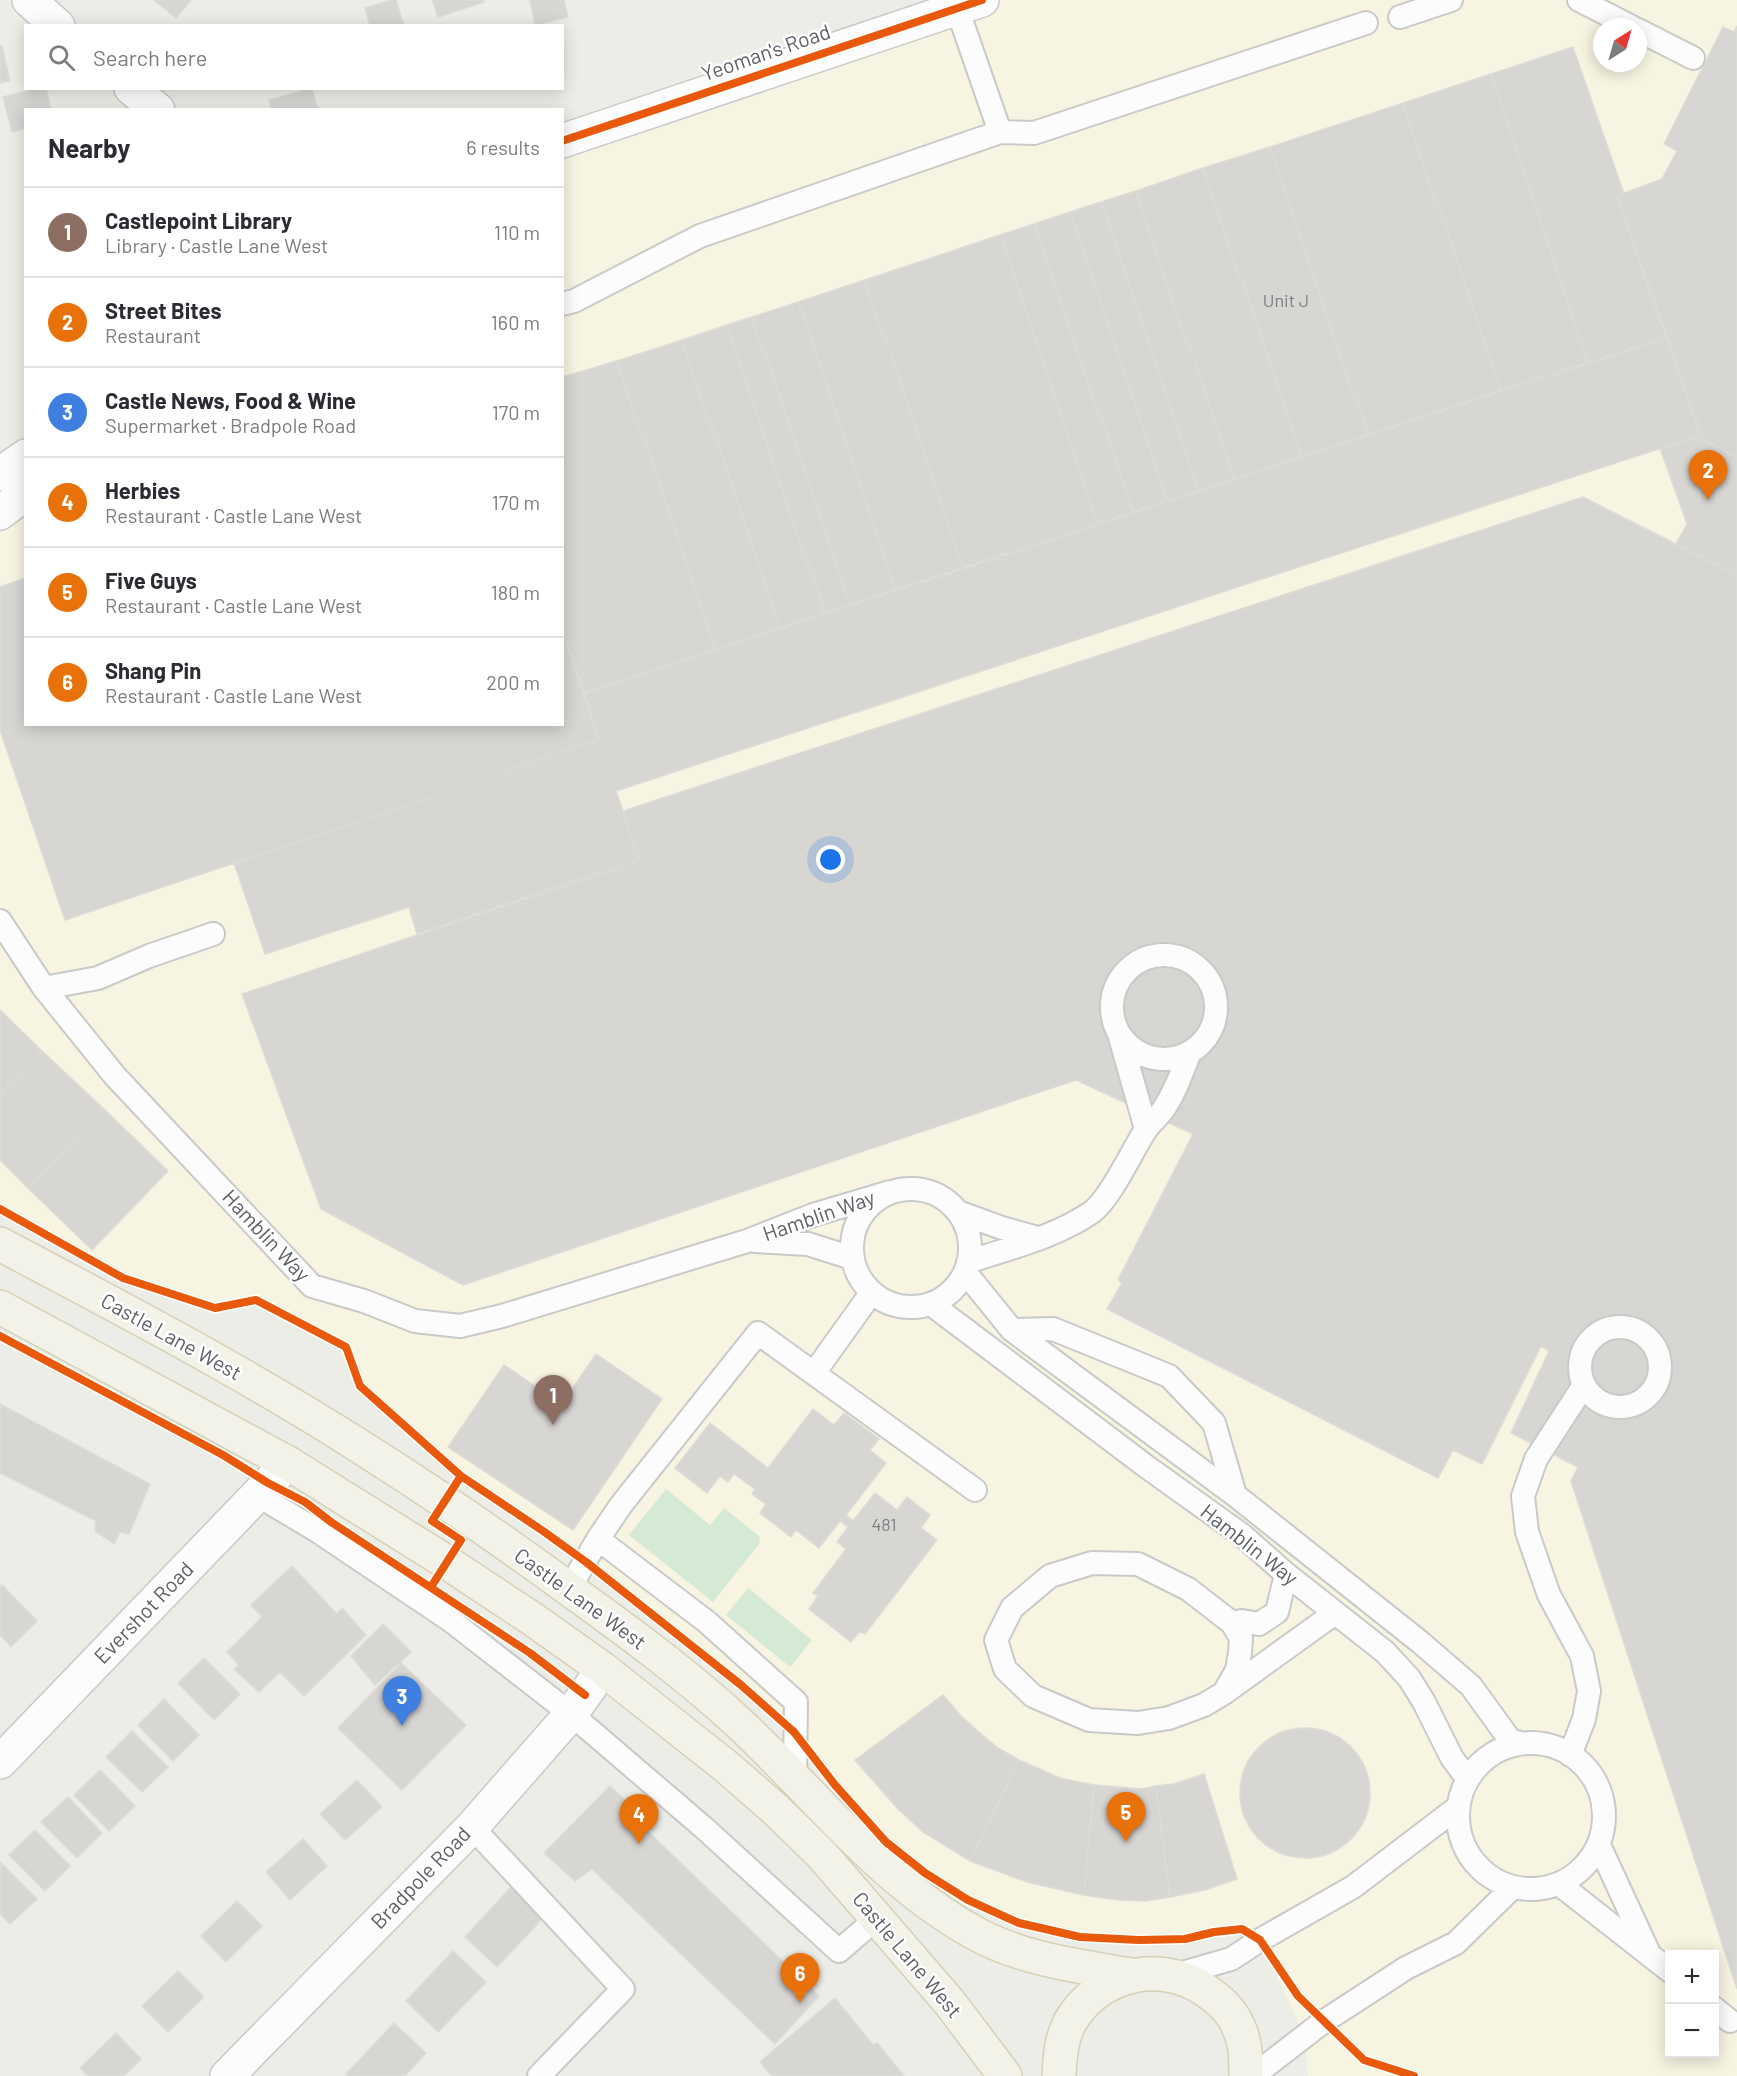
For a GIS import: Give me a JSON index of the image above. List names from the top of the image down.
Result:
{
  "streets": {
    "main road": ["Castle Lane West"],
    "street": ["Yeoman's Road", "Evershot Road", "Bradpole Road"],
    "lane": ["Hamblin Way"]
  },
  "crossings": [
    ["Castle Lane West", "Evershot Road"],
    ["Castle Lane West", "Bradpole Road"]
  ],
  "house_numbers": ["Unit J", "481"],
  "north": "top right",
  "page": {
    "search": "Search here",
    "heading": ["Nearby", "6 results"],
    "list": [
      {
        "mark": "1",
        "name": "Castlepoint Library",
        "note": "Library · Castle Lane West",
        "value": "110 m"
      },
      {
        "mark": "2",
        "name": "Street Bites",
        "note": "Restaurant",
        "value": "160 m"
      },
      {
        "mark": "3",
        "name": "Castle News, Food & Wine",
        "note": "Supermarket · Bradpole Road",
        "value": "170 m"
      },
      {
        "mark": "4",
        "name": "Herbies",
        "note": "Restaurant · Castle Lane West",
        "value": "170 m"
      },
      {
        "mark": "5",
        "name": "Five Guys",
        "note": "Restaurant · Castle Lane West",
        "value": "180 m"
      },
      {
        "mark": "6",
        "name": "Shang Pin",
        "note": "Restaurant · Castle Lane West",
        "value": "200 m"
      }
    ],
    "pins": [
      "2",
      "1",
      "3",
      "5",
      "4",
      "6"
    ],
    "map_buttons": ["+", "−"]
  }
}
